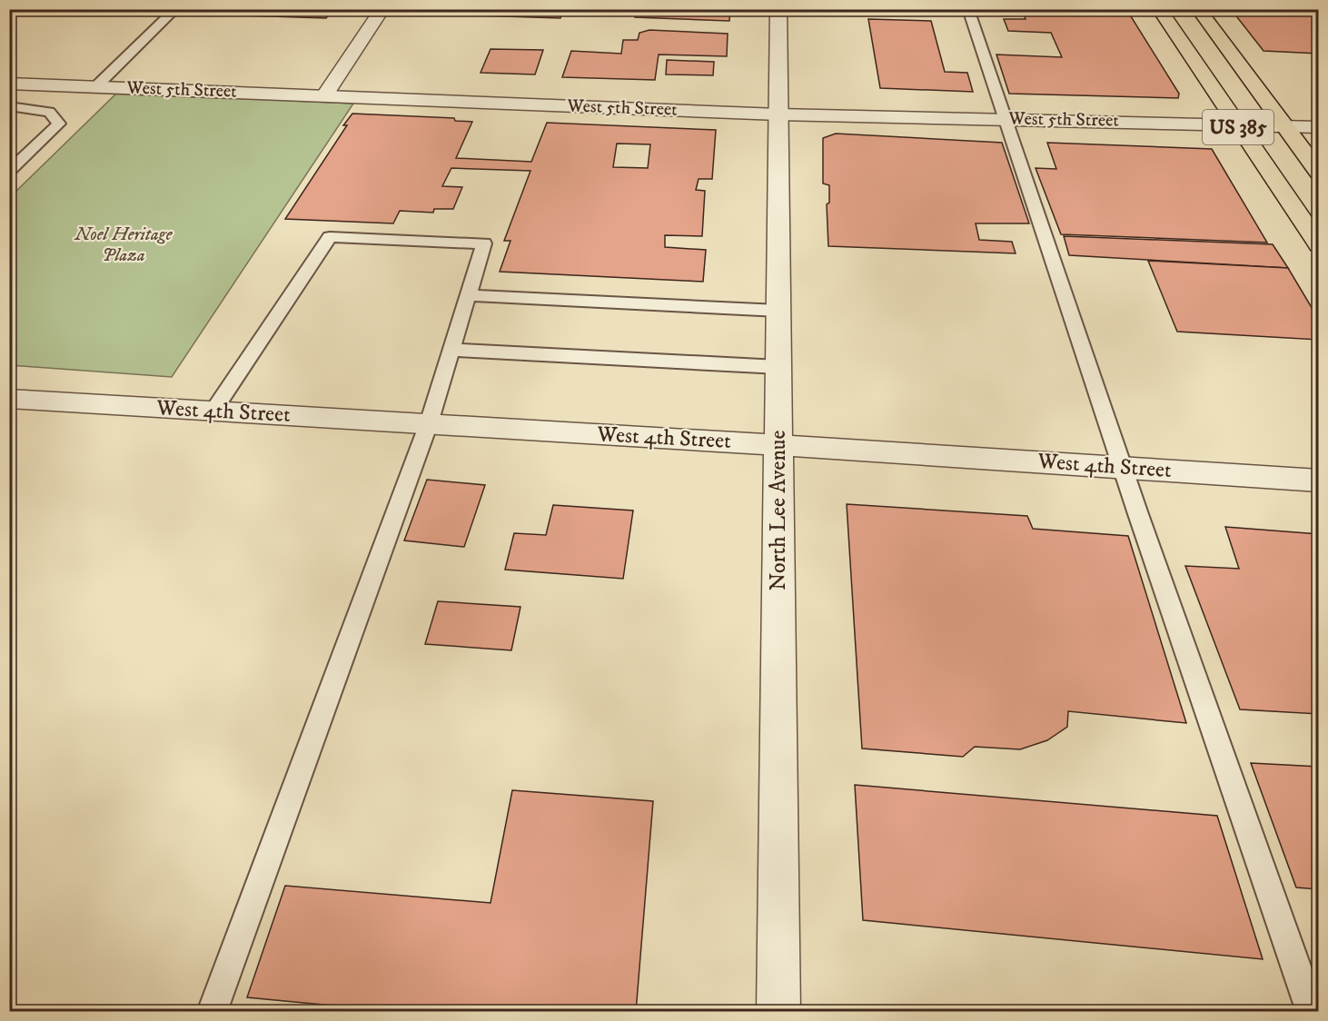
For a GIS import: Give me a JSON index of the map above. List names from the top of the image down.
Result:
{
  "streets": {
    "main road": ["US 385"],
    "street": ["West 5th Street", "West 4th Street", "North Lee Avenue"]
  },
  "crossings": [
    ["West 5th Street", "US 385"],
    ["West 5th Street", "North Lee Avenue"],
    ["West 4th Street", "North Lee Avenue"]
  ],
  "parks": ["Noel Heritage Plaza"]
}
